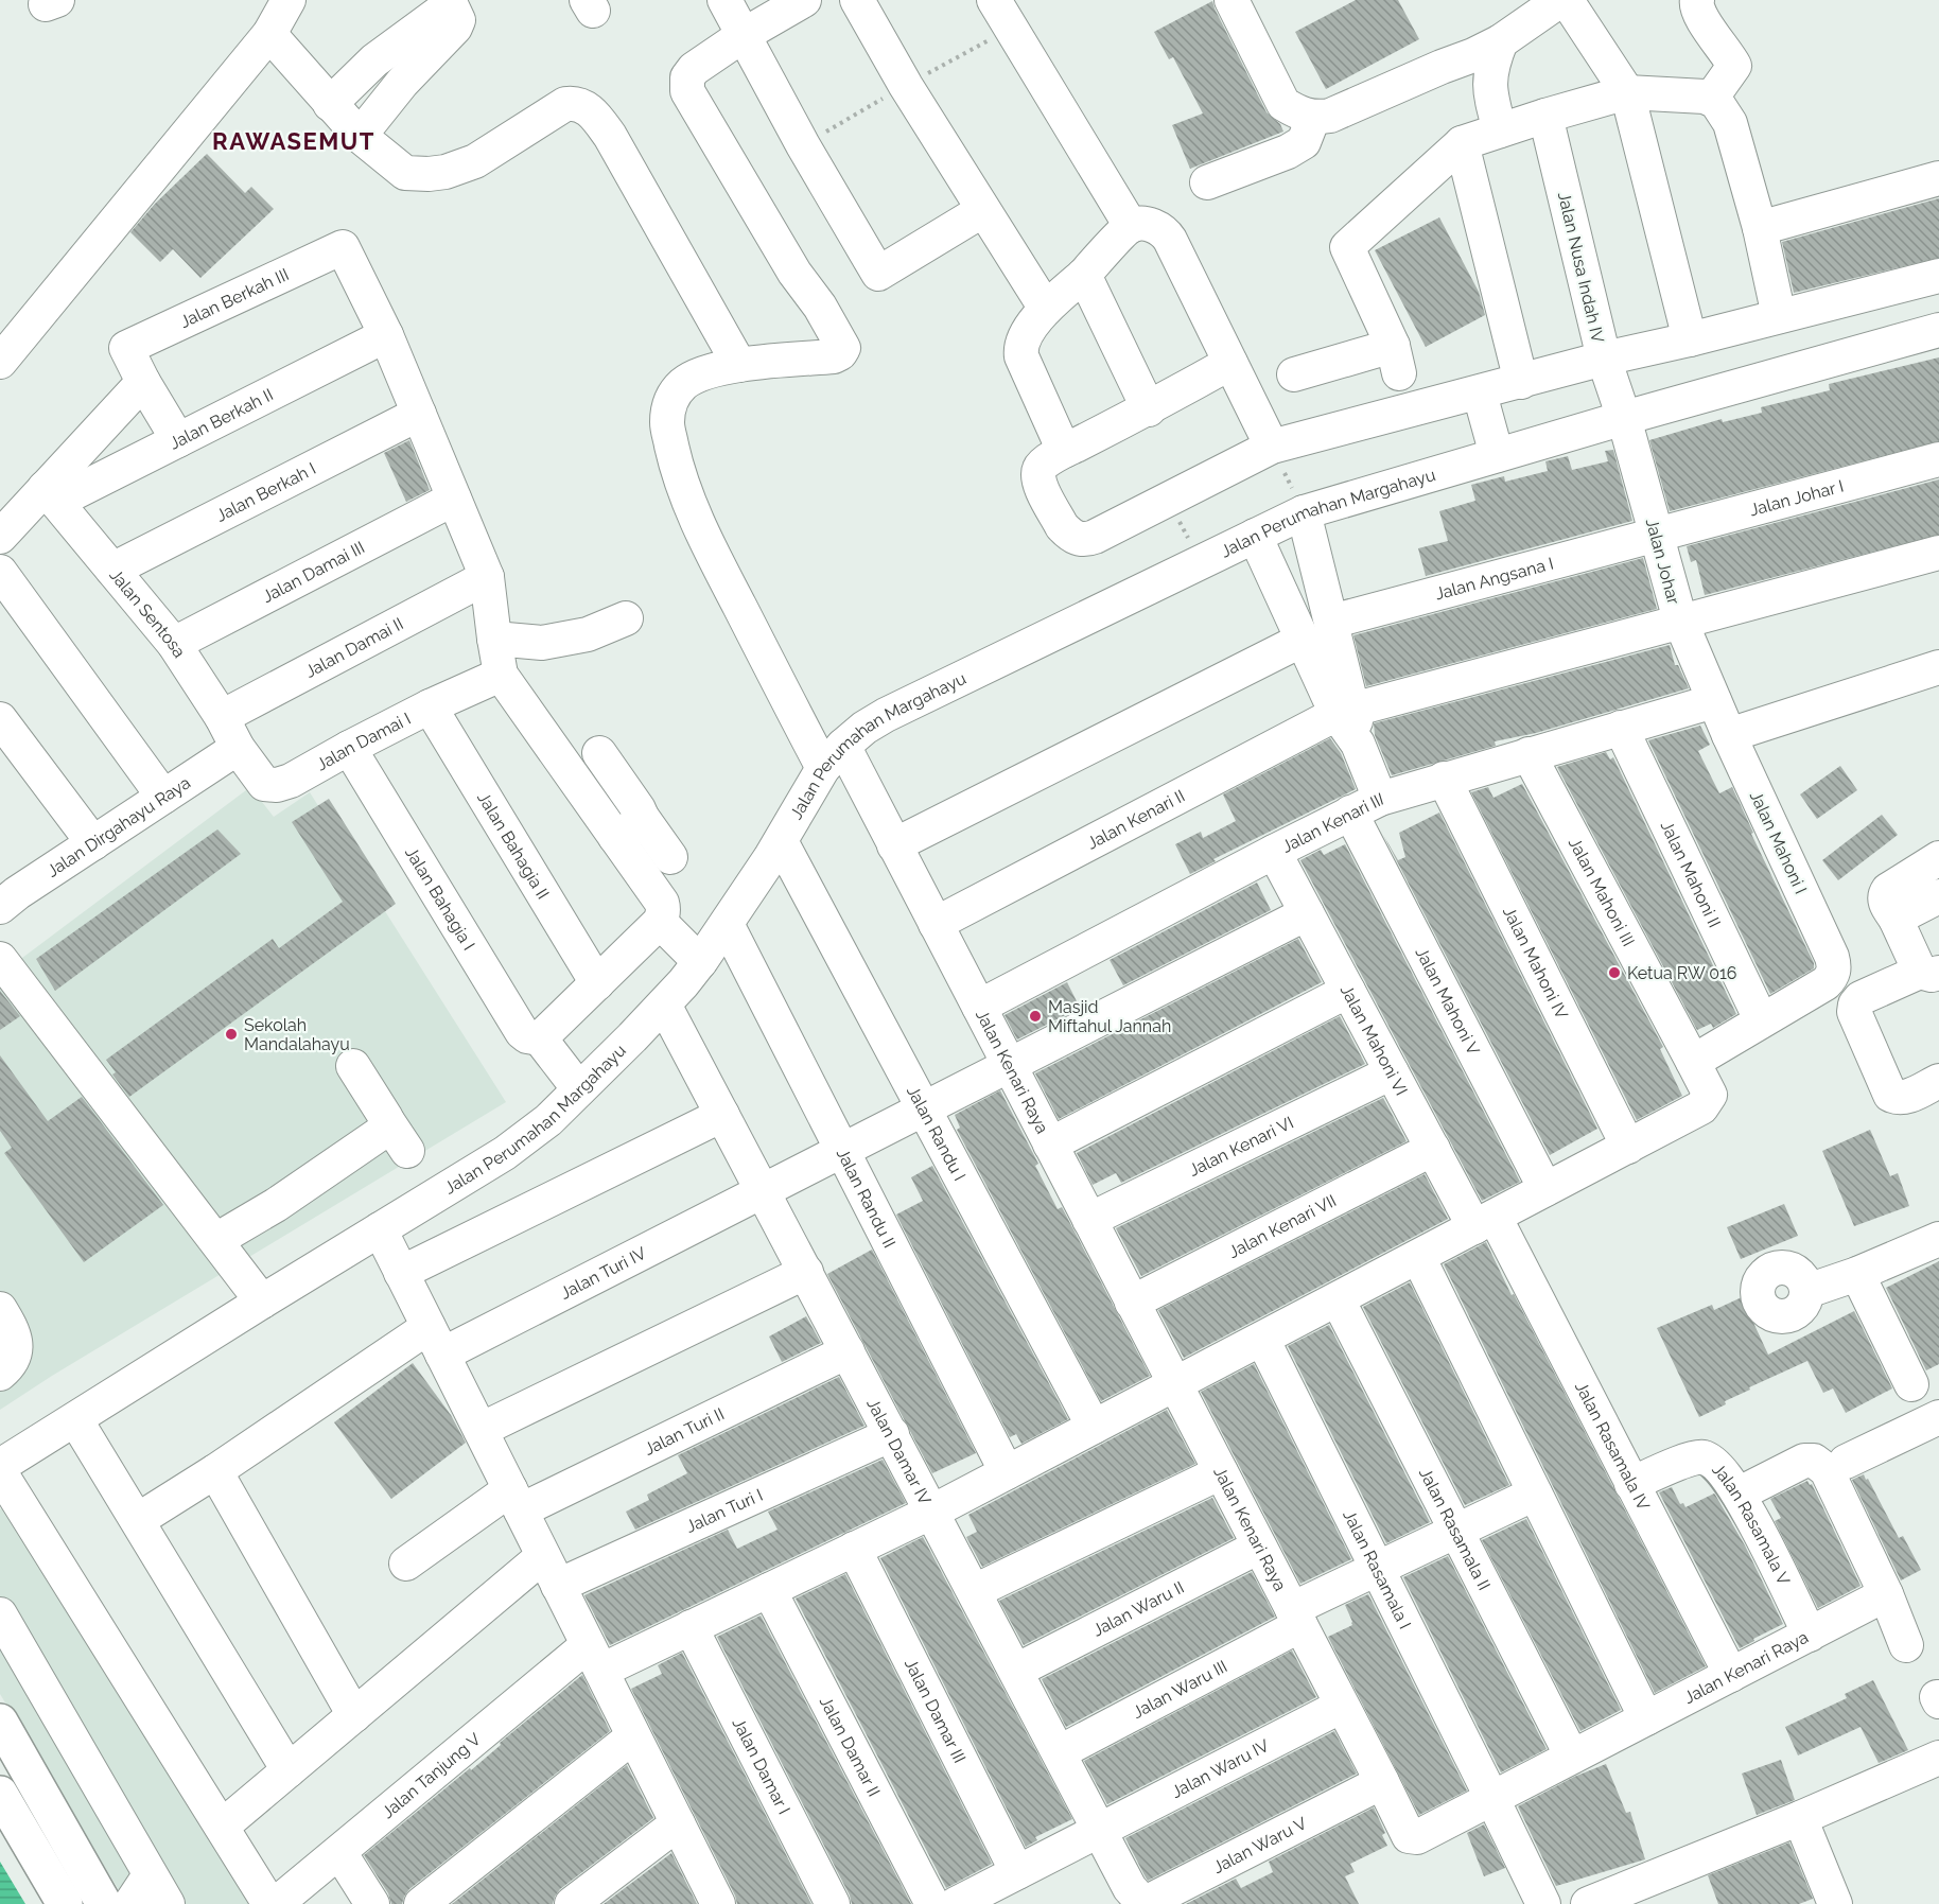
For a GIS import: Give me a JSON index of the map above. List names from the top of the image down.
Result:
{
  "streets": {
    "street": [
      "Jalan Nusa Indah IV",
      "Jalan Berkah III",
      "Jalan Berkah II",
      "Jalan Berkah I",
      "Jalan Johar I",
      "Jalan Perumahan Margahayu",
      "Jalan Johar",
      "Jalan Damai III",
      "Jalan Angsana I",
      "Jalan Sentosa",
      "Jalan Damai II",
      "Jalan Damai I",
      "Jalan Kenari II",
      "Jalan Kenari III",
      "Jalan Dirgahayu Raya",
      "Jalan Mahoni I",
      "Jalan Bahagia II",
      "Jalan Mahoni II",
      "Jalan Mahoni III",
      "Jalan Bahagia I",
      "Jalan Mahoni IV",
      "Jalan Mahoni V",
      "Jalan Mahoni VI",
      "Jalan Kenari Raya",
      "Jalan Randu I",
      "Jalan Kenari VI",
      "Jalan Randu II",
      "Jalan Kenari VII",
      "Jalan Turi IV",
      "Jalan Turi II",
      "Jalan Rasamala IV",
      "Jalan Damar IV",
      "Jalan Turi I",
      "Jalan Rasamala V",
      "Jalan Rasamala II",
      "Jalan Rasamala I",
      "Jalan Waru II",
      "Jalan Waru III",
      "Jalan Damar III",
      "Jalan Damar II",
      "Jalan Damar I",
      "Jalan Waru IV",
      "Jalan Tanjung V",
      "Jalan Waru V"
    ]
  },
  "crossings": [
    ["Jalan Nusa Indah IV", "Jalan Perumahan Margahayu"],
    ["Jalan Nusa Indah IV", "Jalan Johar"],
    ["Jalan Berkah III", "Jalan Berkah II"],
    ["Jalan Berkah II", "Jalan Sentosa"],
    ["Jalan Berkah I", "Jalan Sentosa"],
    ["Jalan Johar I", "Jalan Johar"],
    ["Jalan Johar I", "Jalan Angsana I"],
    ["Jalan Perumahan Margahayu", "Jalan Johar"],
    ["Jalan Perumahan Margahayu", "Jalan Bahagia I"],
    ["Jalan Perumahan Margahayu", "Jalan Kenari Raya"],
    ["Jalan Perumahan Margahayu", "Jalan Randu I"],
    ["Jalan Perumahan Margahayu", "Jalan Randu II"],
    ["Jalan Perumahan Margahayu", "Jalan Damar IV"],
    ["Jalan Johar", "Jalan Angsana I"],
    ["Jalan Johar", "Jalan Kenari II"],
    ["Jalan Johar", "Jalan Kenari III"],
    ["Jalan Johar", "Jalan Mahoni I"],
    ["Jalan Damai III", "Jalan Sentosa"],
    ["Jalan Sentosa", "Jalan Damai II"],
    ["Jalan Sentosa", "Jalan Damai I"],
    ["Jalan Sentosa", "Jalan Dirgahayu Raya"],
    ["Jalan Damai I", "Jalan Dirgahayu Raya"],
    ["Jalan Damai I", "Jalan Bahagia II"],
    ["Jalan Damai I", "Jalan Bahagia I"],
    ["Jalan Kenari II", "Jalan Kenari Raya"],
    ["Jalan Kenari III", "Jalan Mahoni I"],
    ["Jalan Kenari III", "Jalan Mahoni II"],
    ["Jalan Kenari III", "Jalan Mahoni III"],
    ["Jalan Kenari III", "Jalan Mahoni IV"],
    ["Jalan Kenari III", "Jalan Mahoni V"],
    ["Jalan Kenari III", "Jalan Mahoni VI"],
    ["Jalan Kenari III", "Jalan Kenari Raya"],
    ["Jalan Mahoni I", "Jalan Mahoni II"],
    ["Jalan Mahoni III", "Jalan Mahoni IV"],
    ["Jalan Mahoni III", "Jalan Tanjung V"],
    ["Jalan Mahoni IV", "Jalan Tanjung V"],
    ["Jalan Mahoni V", "Jalan Tanjung V"],
    ["Jalan Mahoni VI", "Jalan Kenari VI"],
    ["Jalan Mahoni VI", "Jalan Kenari VII"],
    ["Jalan Mahoni VI", "Jalan Turi IV"],
    ["Jalan Mahoni VI", "Jalan Rasamala IV"],
    ["Jalan Mahoni VI", "Jalan Tanjung V"],
    ["Jalan Kenari Raya", "Jalan Kenari VI"],
    ["Jalan Kenari Raya", "Jalan Kenari VII"],
    ["Jalan Kenari Raya", "Jalan Turi IV"],
    ["Jalan Kenari Raya", "Jalan Rasamala IV"],
    ["Jalan Kenari Raya", "Jalan Rasamala V"],
    ["Jalan Kenari Raya", "Jalan Rasamala II"],
    ["Jalan Kenari Raya", "Jalan Rasamala I"],
    ["Jalan Kenari Raya", "Jalan Waru II"],
    ["Jalan Kenari Raya", "Jalan Waru III"],
    ["Jalan Kenari Raya", "Jalan Waru IV"],
    ["Jalan Kenari Raya", "Jalan Tanjung V"],
    ["Jalan Kenari Raya", "Jalan Waru V"],
    ["Jalan Randu I", "Jalan Turi IV"],
    ["Jalan Randu I", "Jalan Tanjung V"],
    ["Jalan Randu II", "Jalan Turi IV"],
    ["Jalan Randu II", "Jalan Tanjung V"],
    ["Jalan Turi IV", "Jalan Damar IV"],
    ["Jalan Turi II", "Jalan Damar IV"],
    ["Jalan Rasamala IV", "Jalan Rasamala V"],
    ["Jalan Rasamala IV", "Jalan Tanjung V"],
    ["Jalan Damar IV", "Jalan Turi I"],
    ["Jalan Damar IV", "Jalan Waru II"],
    ["Jalan Damar IV", "Jalan Waru III"],
    ["Jalan Damar IV", "Jalan Waru IV"],
    ["Jalan Damar IV", "Jalan Tanjung V"],
    ["Jalan Damar IV", "Jalan Waru V"],
    ["Jalan Rasamala II", "Jalan Waru III"],
    ["Jalan Rasamala II", "Jalan Tanjung V"],
    ["Jalan Rasamala I", "Jalan Waru III"],
    ["Jalan Rasamala I", "Jalan Tanjung V"],
    ["Jalan Damar III", "Jalan Waru IV"],
    ["Jalan Damar III", "Jalan Tanjung V"],
    ["Jalan Damar II", "Jalan Tanjung V"],
    ["Jalan Damar I", "Jalan Tanjung V"]
  ],
  "districts": ["RAWASEMUT"],
  "places": ["Ketua RW 016", "Masjid Miftahul Jannah", "Sekolah Mandalahayu"]
}
